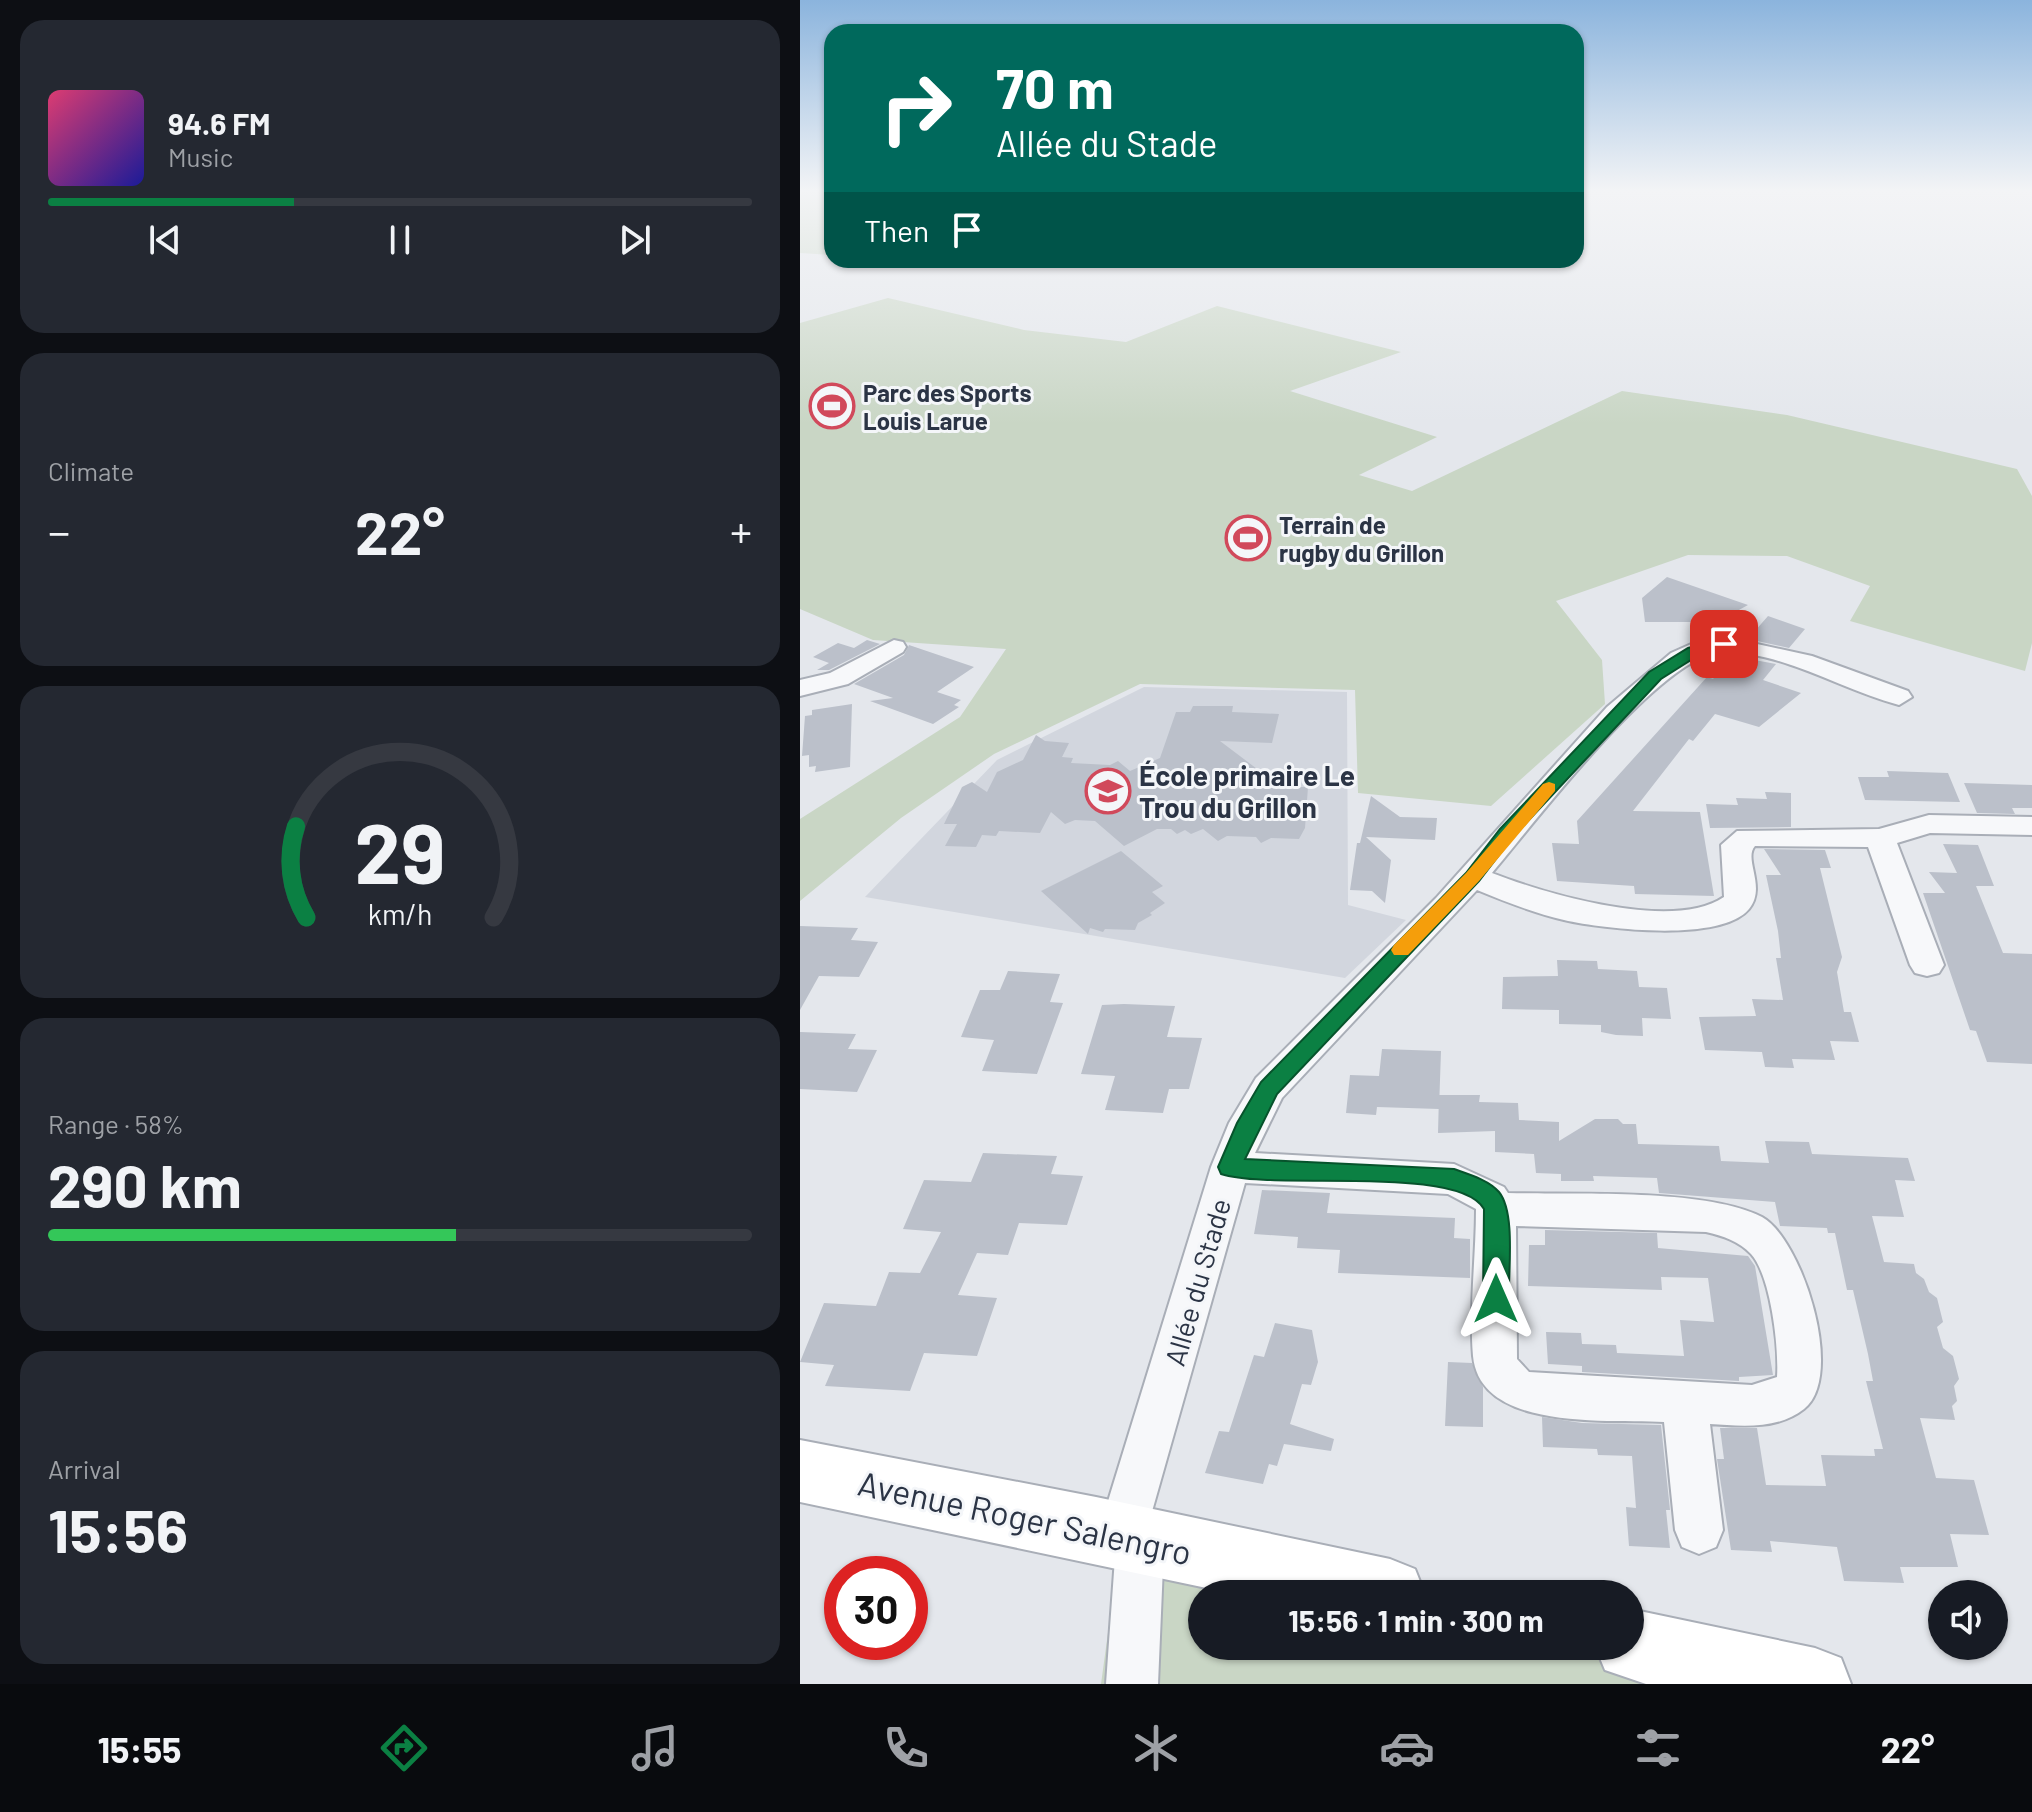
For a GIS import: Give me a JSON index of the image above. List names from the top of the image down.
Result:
{
  "streets": {
    "street": ["Allée du Stade", "Avenue Roger Salengro"]
  },
  "crossings": [
    ["Allée du Stade", "Avenue Roger Salengro"]
  ],
  "places": {
    "sports": ["Parc des Sports Louis Larue", "Terrain de rugby du Grillon"],
    "school or university": ["École primaire Le Trou du Grillon"]
  },
  "page": {
    "turn": ["70 m", "Allée du Stade"],
    "song": ["94.6 FM", "Music"],
    "then": "Then",
    "tile": [
      "Climate",
      ["Range · 58%", "290 km"],
      ["Arrival", "15:56"]
    ],
    "heat": ["−", "22°", "+"],
    "limit": "30",
    "trip": "15:56 · 1 min · 300 m",
    "tabs": ["15:55", "22°"],
    "gauge": ["29", "km/h"]
  }
}
